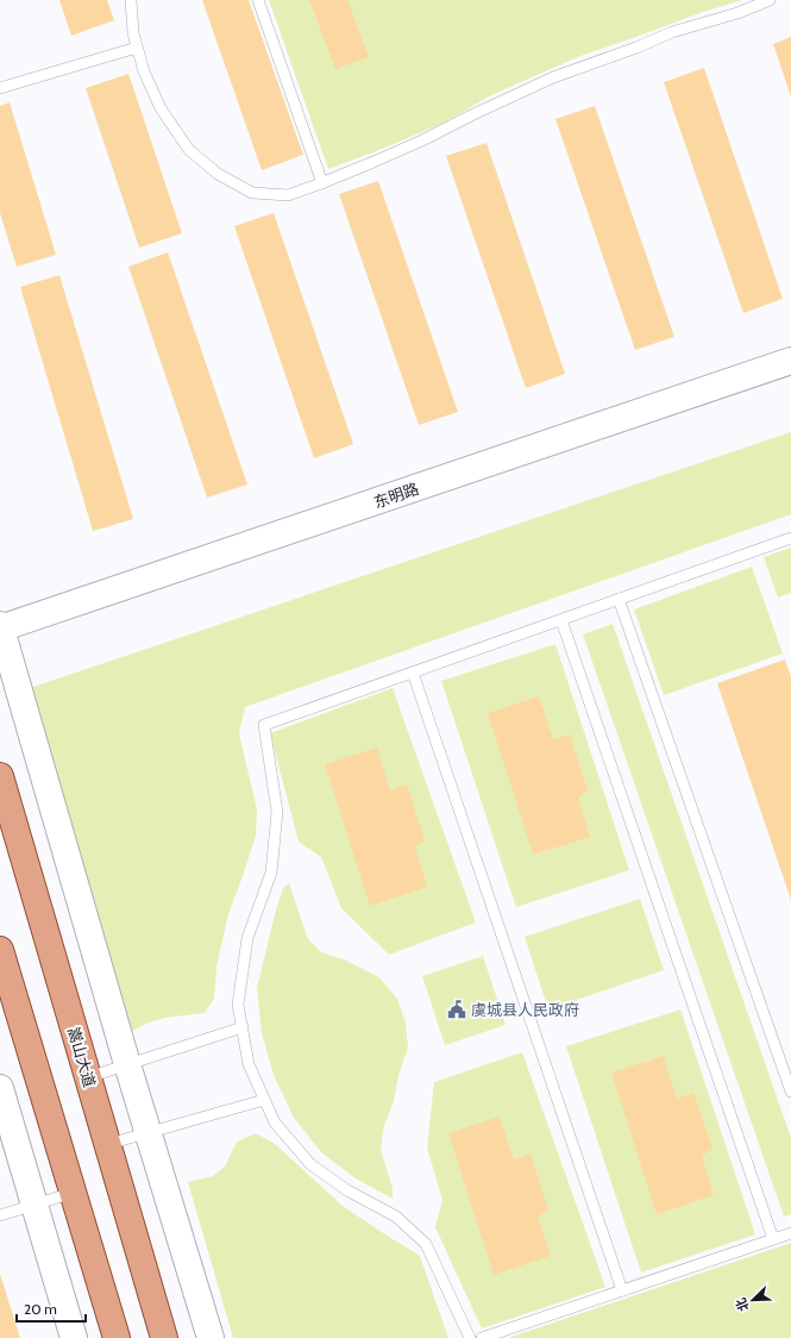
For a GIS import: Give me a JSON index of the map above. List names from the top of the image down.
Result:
{
  "streets": {
    "main road": ["东明路", "嵩山大道"]
  },
  "places": {
    "public building": ["虞城县人民政府"]
  },
  "scale_bar": "20 m",
  "north": "bottom left"
}
